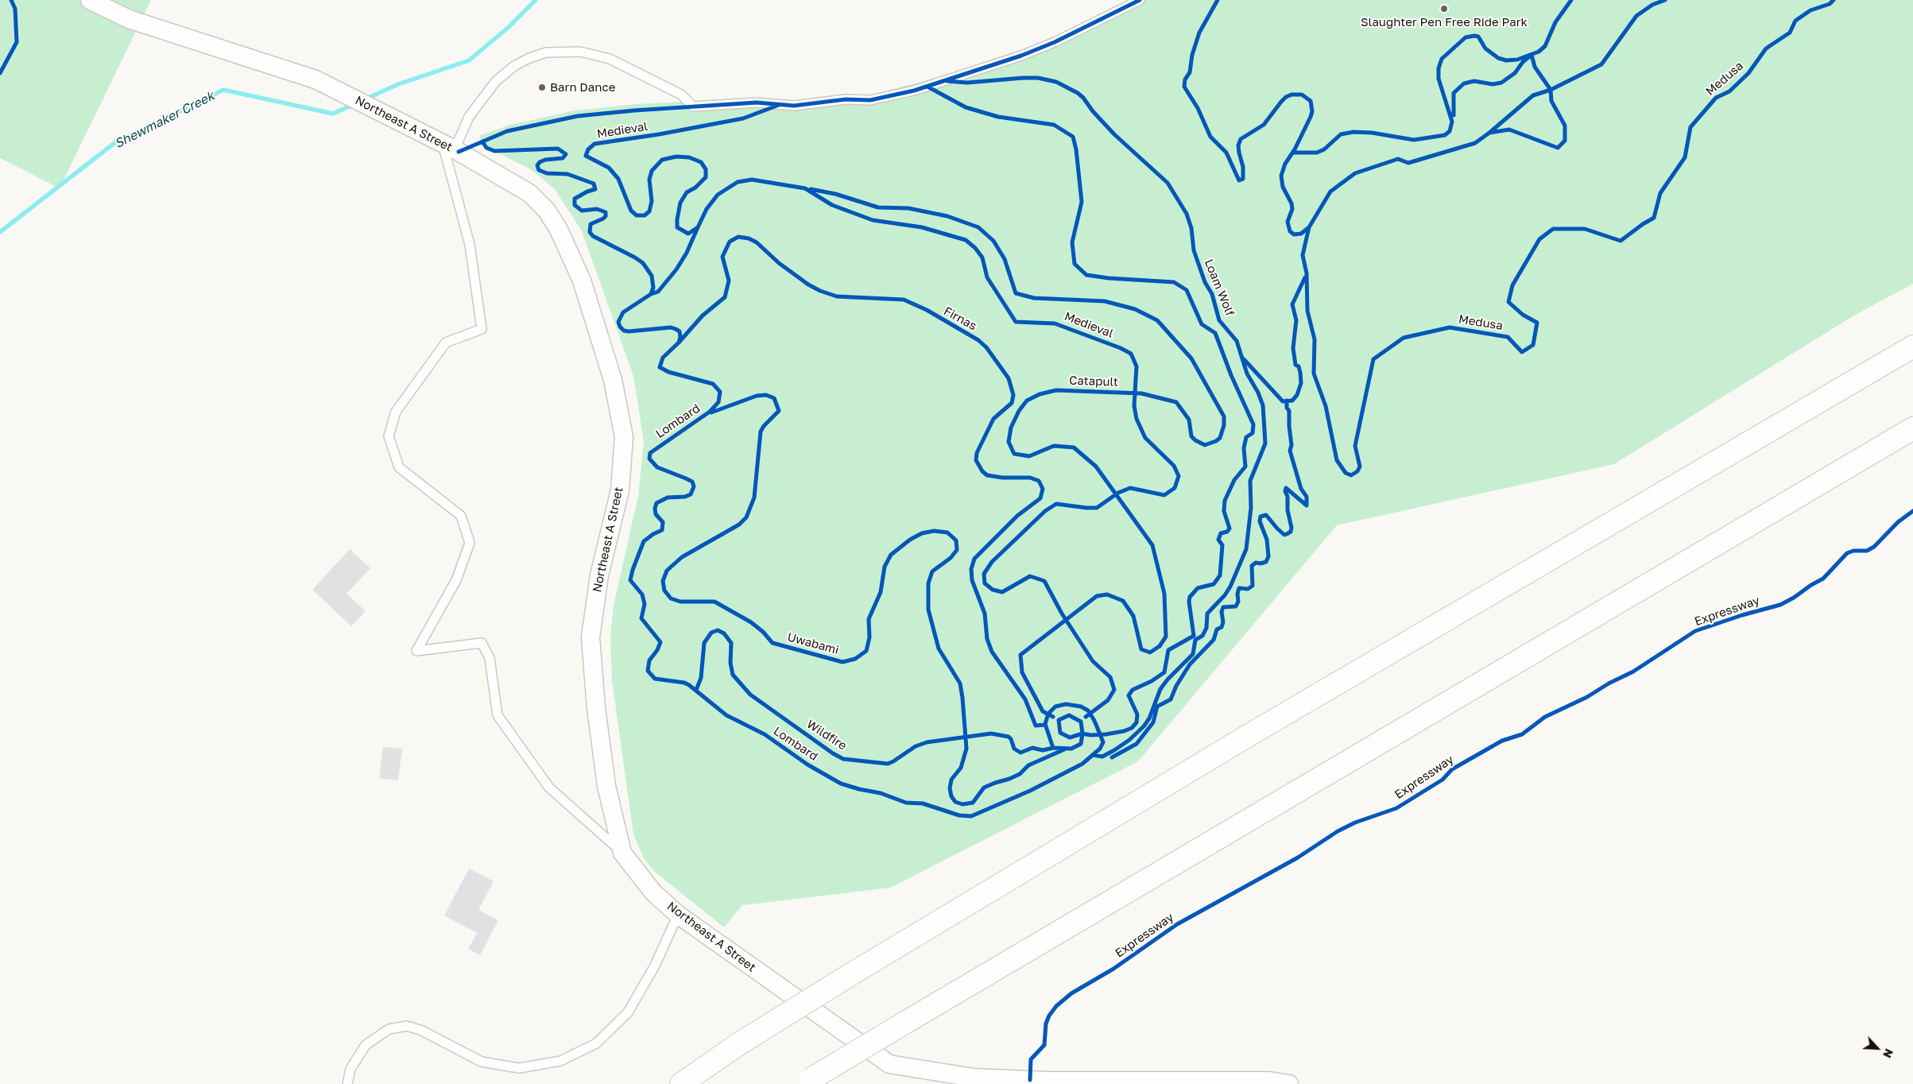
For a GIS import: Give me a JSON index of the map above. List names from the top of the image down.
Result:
{
  "streets": {
    "street": ["Northeast A Street"],
    "cycle path": [
      "Medusa",
      "Medieval",
      "Loam Wolf",
      "Firnas",
      "Catapult",
      "Lombard",
      "Expressway",
      "Uwabami",
      "Wildfire"
    ]
  },
  "water": ["Shewmaker Creek"],
  "places": ["Slaughter Pen Free Ride Park", "Barn Dance"],
  "north": "bottom right"
}
